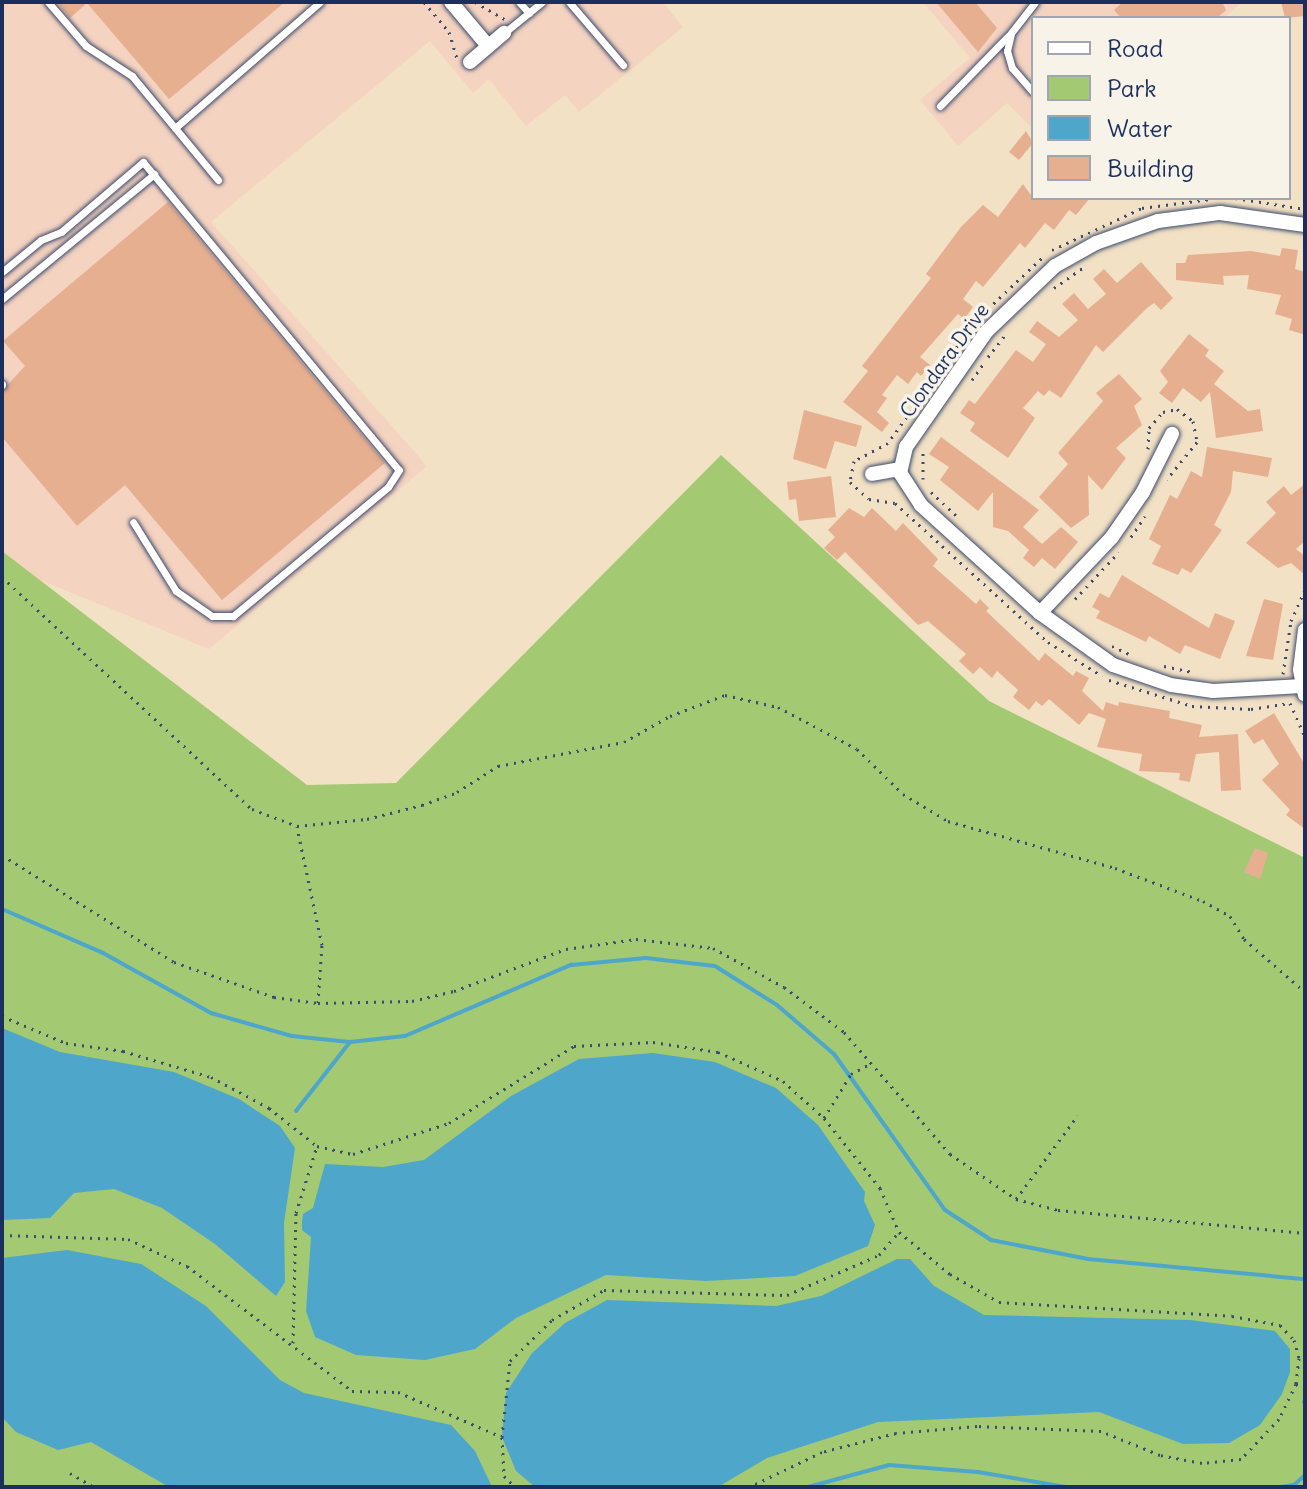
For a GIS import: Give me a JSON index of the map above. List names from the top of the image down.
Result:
{
  "streets": {
    "street": ["Clondara Drive"]
  },
  "legend": [
    "Road",
    "Park",
    "Water",
    "Building"
  ]
}
